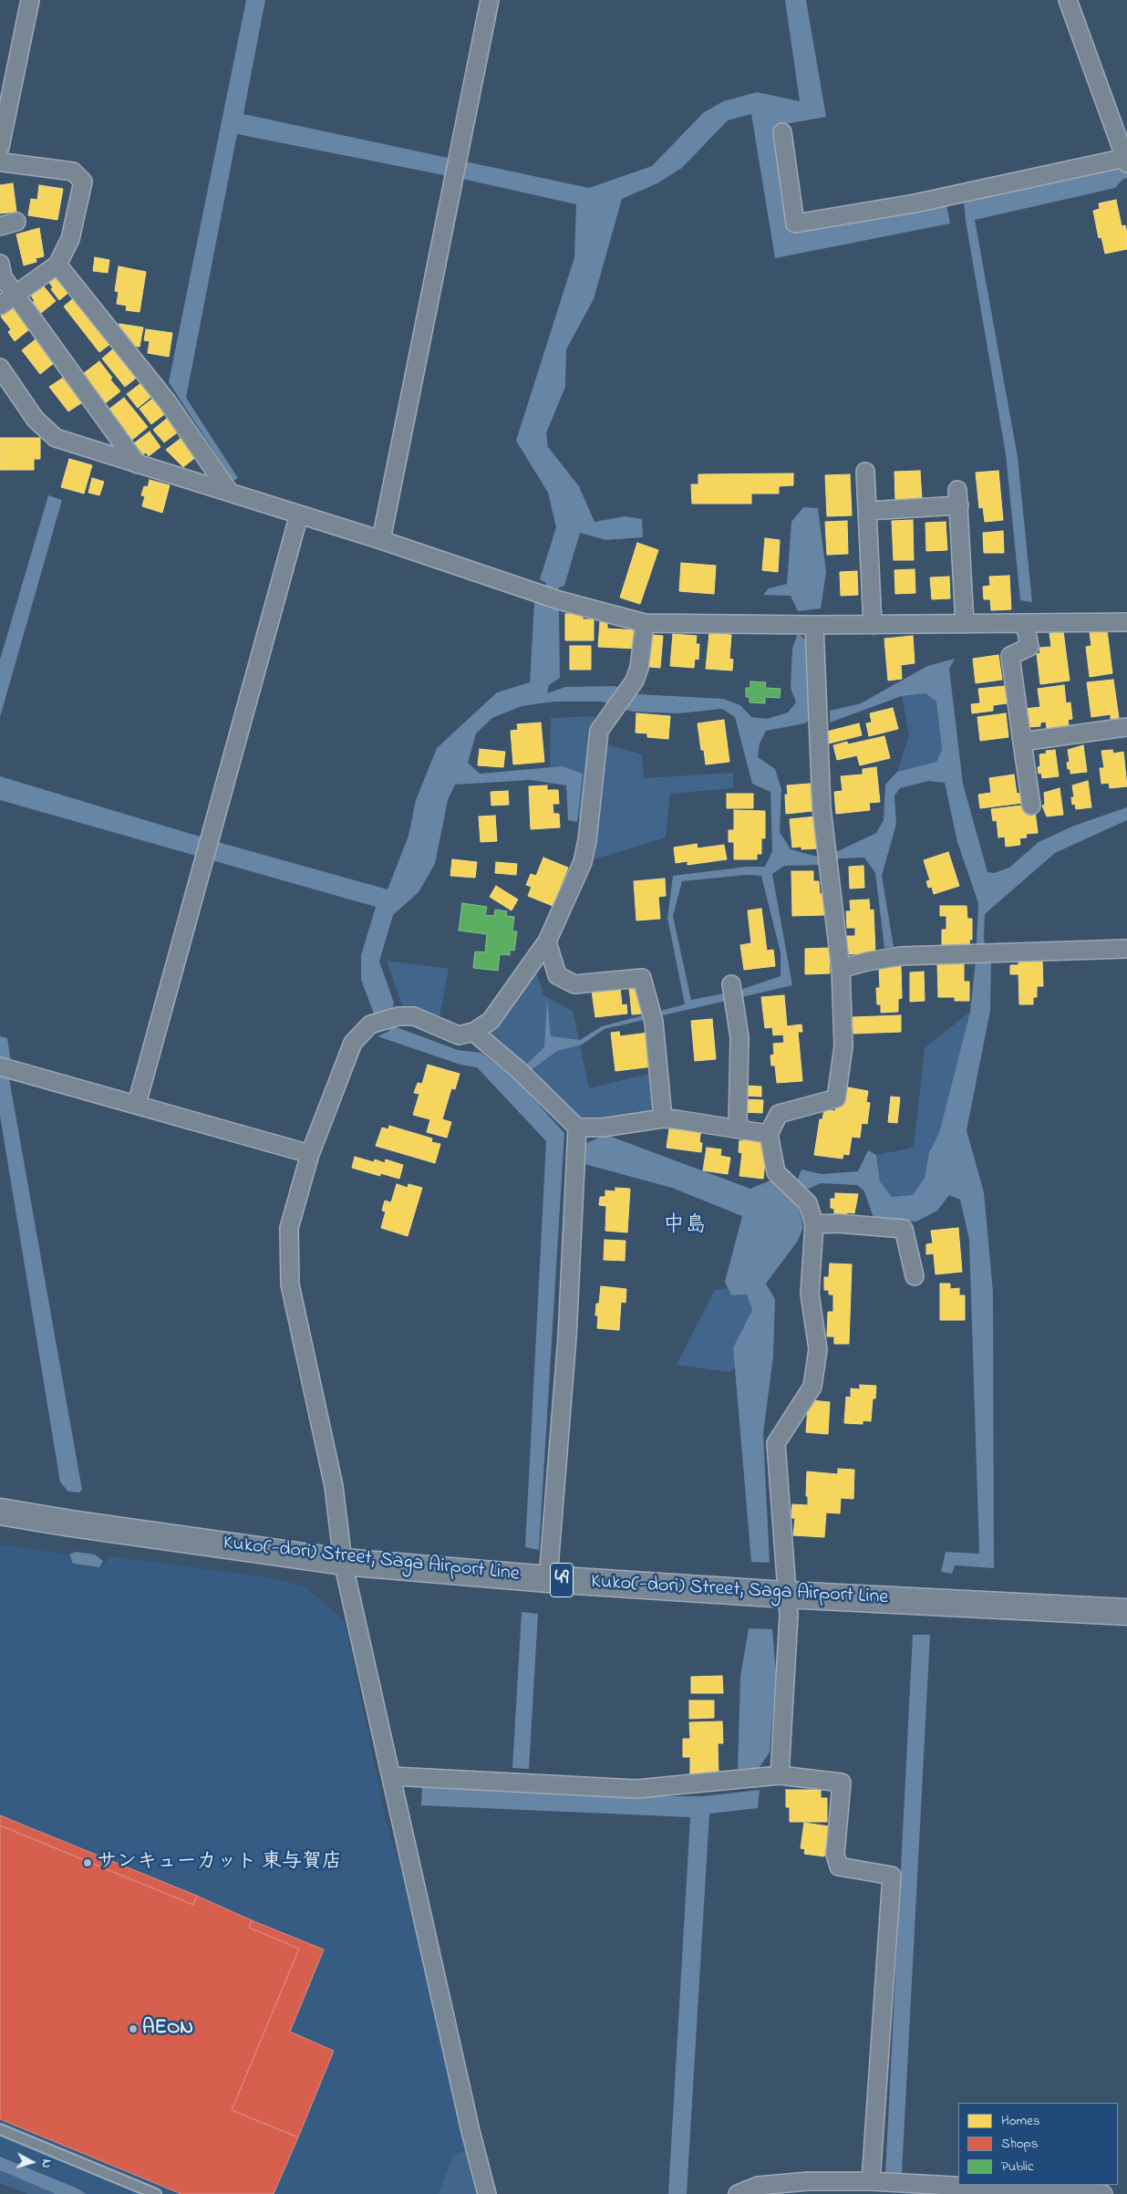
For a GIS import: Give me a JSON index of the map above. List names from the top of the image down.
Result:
{
  "streets": {
    "main road": ["Kuko(-dori) Street, Saga Airport Line", "49"]
  },
  "districts": ["中島"],
  "places": ["サンキューカット 東与賀店", "AEON"],
  "legend": ["Homes", "Shops", "Public"],
  "north": "right"
}
